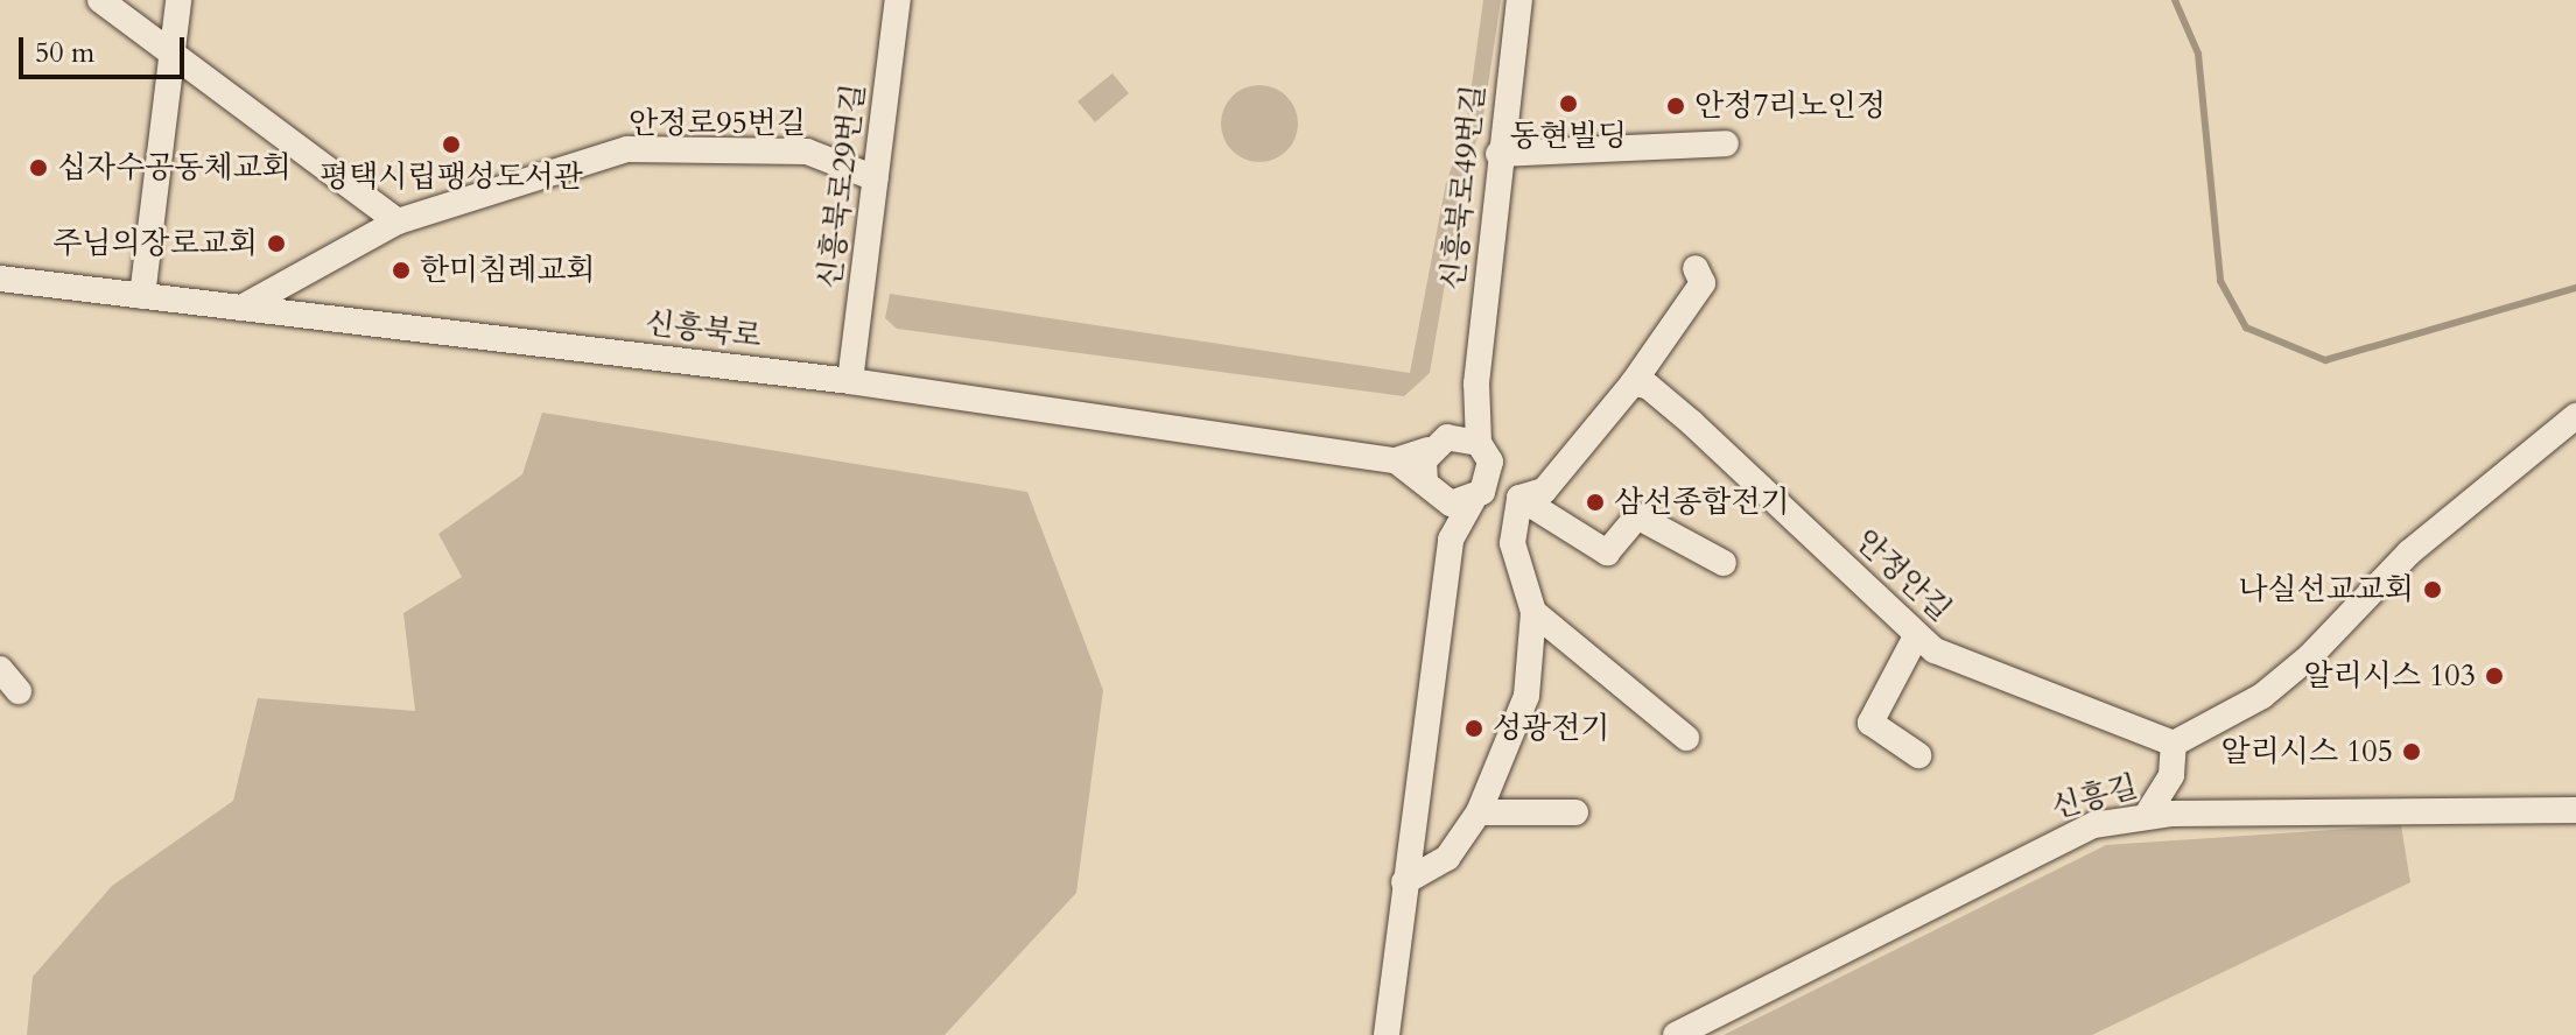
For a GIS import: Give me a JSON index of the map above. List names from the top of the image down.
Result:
{
  "streets": {
    "street": [
      "안정로95번길",
      "신흥북로29번길",
      "신흥북로49번길",
      "신흥북로",
      "안정안길",
      "신흥길"
    ]
  },
  "crossings": [
    ["안정로95번길", "신흥북로29번길"],
    ["안정로95번길", "신흥북로"],
    ["신흥북로29번길", "신흥북로"]
  ],
  "places": [
    "동현빌딩",
    "안정7리노인정",
    "평택시립팽성도서관",
    "십자수공동체교회",
    "주님의장로교회",
    "한미침례교회",
    "삼선종합전기",
    "나실선교교회",
    "알리시스 103",
    "성광전기",
    "알리시스 105"
  ],
  "scale_bar": "50 m"
}
